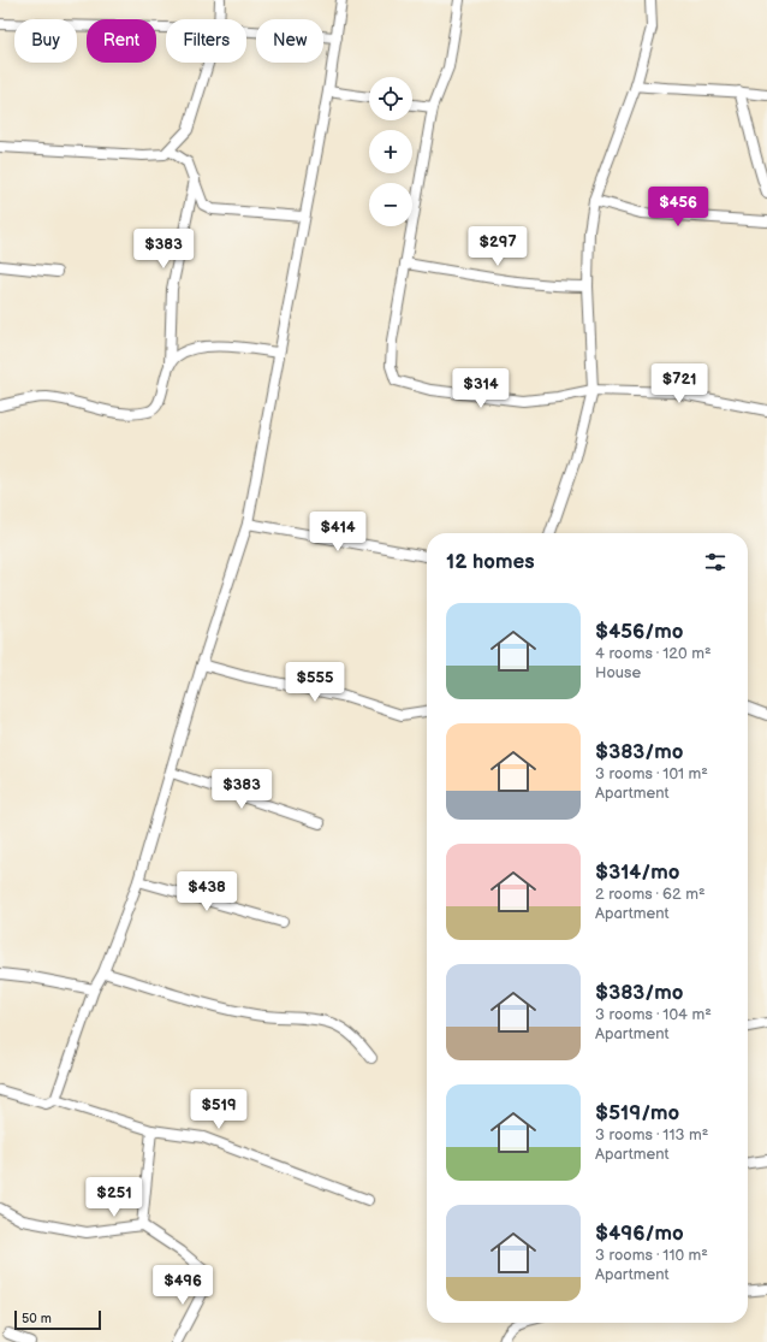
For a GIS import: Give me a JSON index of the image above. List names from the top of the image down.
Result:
{
  "scale_bar": "50 m",
  "page": {
    "chip": [
      "Buy",
      "Rent",
      "Filters",
      "New"
    ],
    "map_buttons": ["+", "−"],
    "price": [
      "$456",
      "$297",
      "$383",
      "$721",
      "$314",
      "$414",
      "$555",
      "$383",
      "$438",
      "$519",
      "$251",
      "$496"
    ],
    "heading": "12 homes",
    "list": [
      {
        "name": "$456/mo",
        "note": "4 rooms · 120 m² · House"
      },
      {
        "name": "$383/mo",
        "note": "3 rooms · 101 m² · Apartment"
      },
      {
        "name": "$314/mo",
        "note": "2 rooms · 62 m² · Apartment"
      },
      {
        "name": "$383/mo",
        "note": "3 rooms · 104 m² · Apartment"
      },
      {
        "name": "$519/mo",
        "note": "3 rooms · 113 m² · Apartment"
      },
      {
        "name": "$496/mo",
        "note": "3 rooms · 110 m² · Apartment"
      }
    ],
    "scale": "50 m"
  }
}
